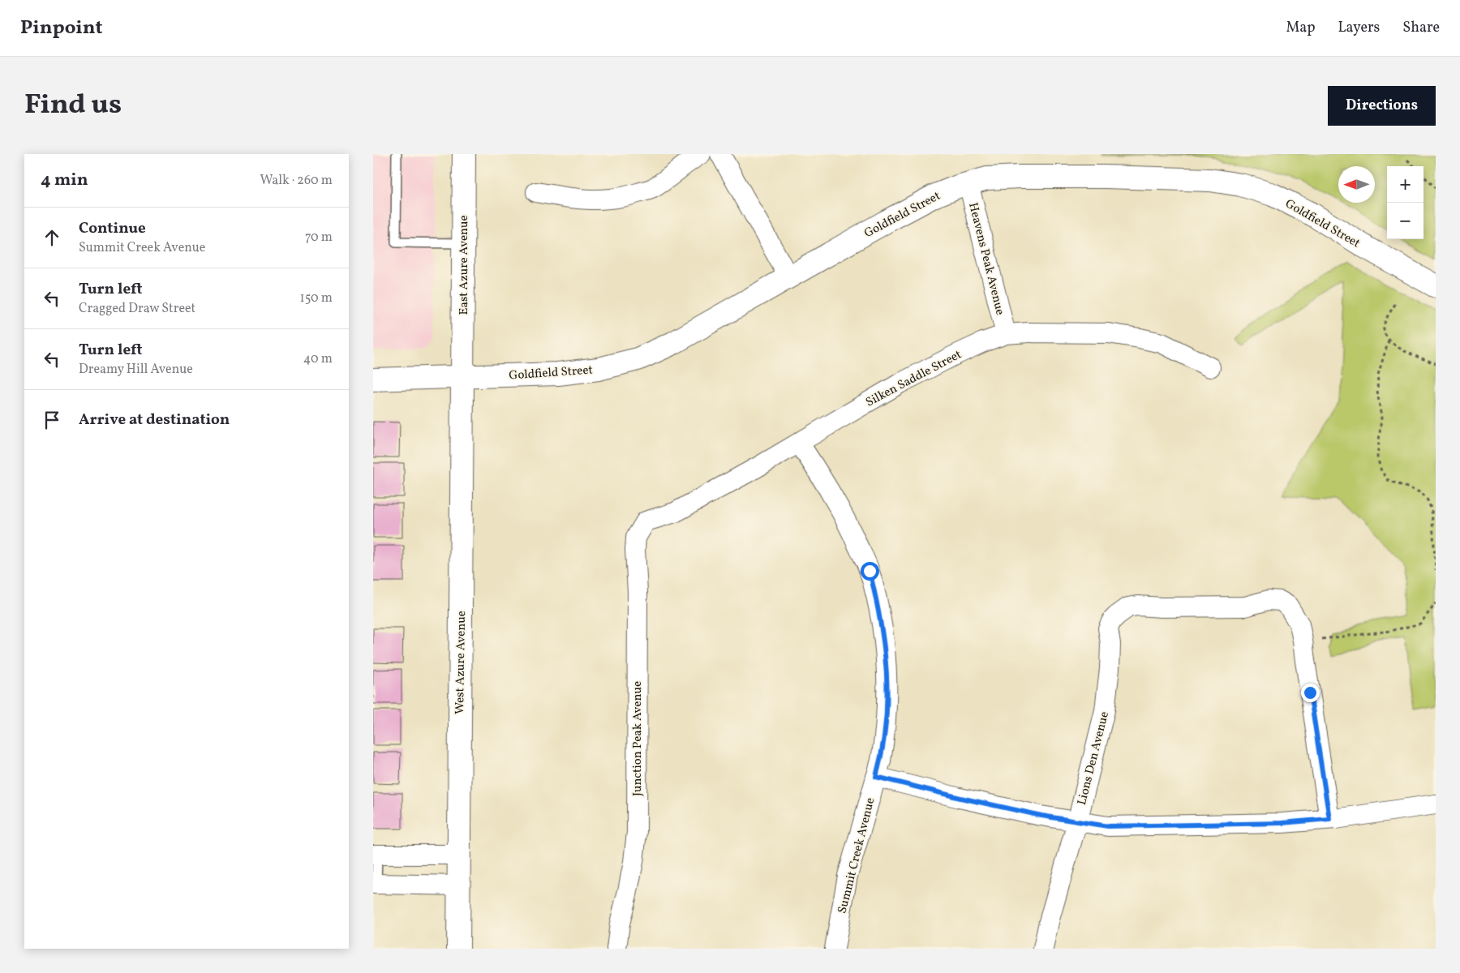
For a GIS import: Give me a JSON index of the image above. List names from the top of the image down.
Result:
{
  "streets": {
    "street": [
      "Goldfield Street",
      "Heavens Peak Avenue",
      "East Azure Avenue",
      "Silken Saddle Street",
      "West Azure Avenue",
      "Junction Peak Avenue",
      "Lions Den Avenue",
      "Summit Creek Avenue"
    ]
  },
  "crossings": [
    ["Goldfield Street", "Heavens Peak Avenue"],
    ["Goldfield Street", "East Azure Avenue"],
    ["Goldfield Street", "West Azure Avenue"],
    ["Heavens Peak Avenue", "Silken Saddle Street"],
    ["East Azure Avenue", "West Azure Avenue"],
    ["Silken Saddle Street", "Junction Peak Avenue"],
    ["Silken Saddle Street", "Summit Creek Avenue"]
  ],
  "north": "left",
  "page": {
    "header": "Pinpoint",
    "nav": ["Map", "Layers", "Share"],
    "title": "Find us",
    "buttons": "Directions",
    "heading": ["4 min", "Walk · 260 m"],
    "map_buttons": ["+", "−"],
    "list": [
      ["Continue", "Summit Creek Avenue", "70 m"],
      ["Turn left", "Cragged Draw Street", "150 m"],
      ["Turn left", "Dreamy Hill Avenue", "40 m"],
      "Arrive at destination"
    ]
  }
}
